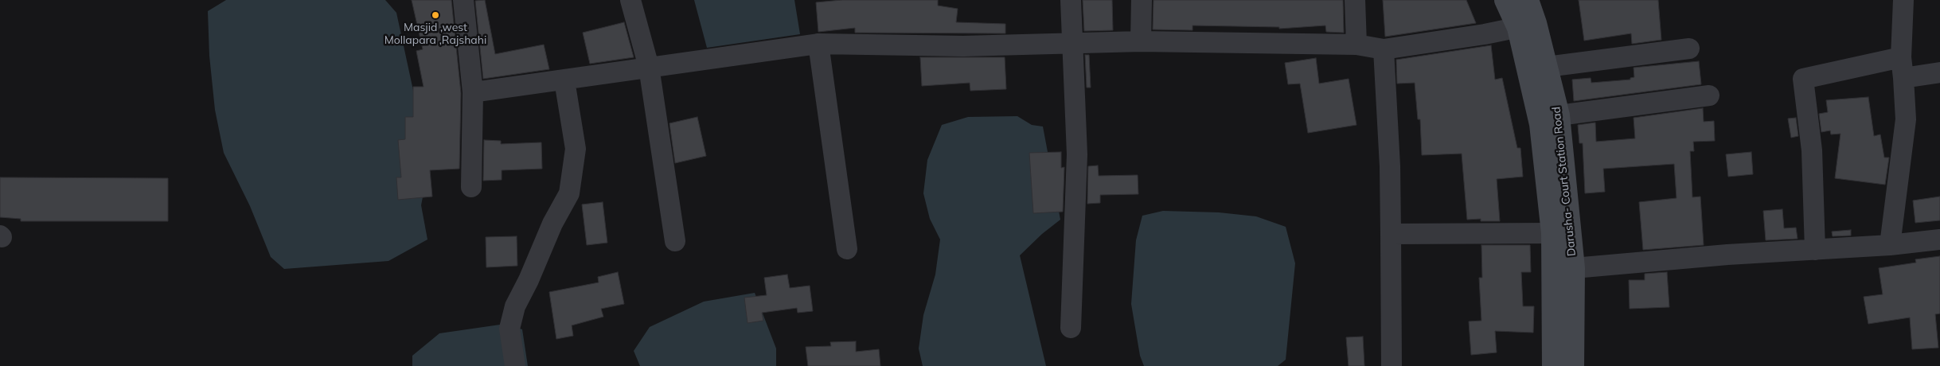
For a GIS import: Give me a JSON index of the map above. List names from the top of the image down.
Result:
{
  "streets": {
    "street": ["Darusha- Court Station Road"]
  },
  "places": ["Masjid ,west Mollapara ,Rajshahi"]
}
